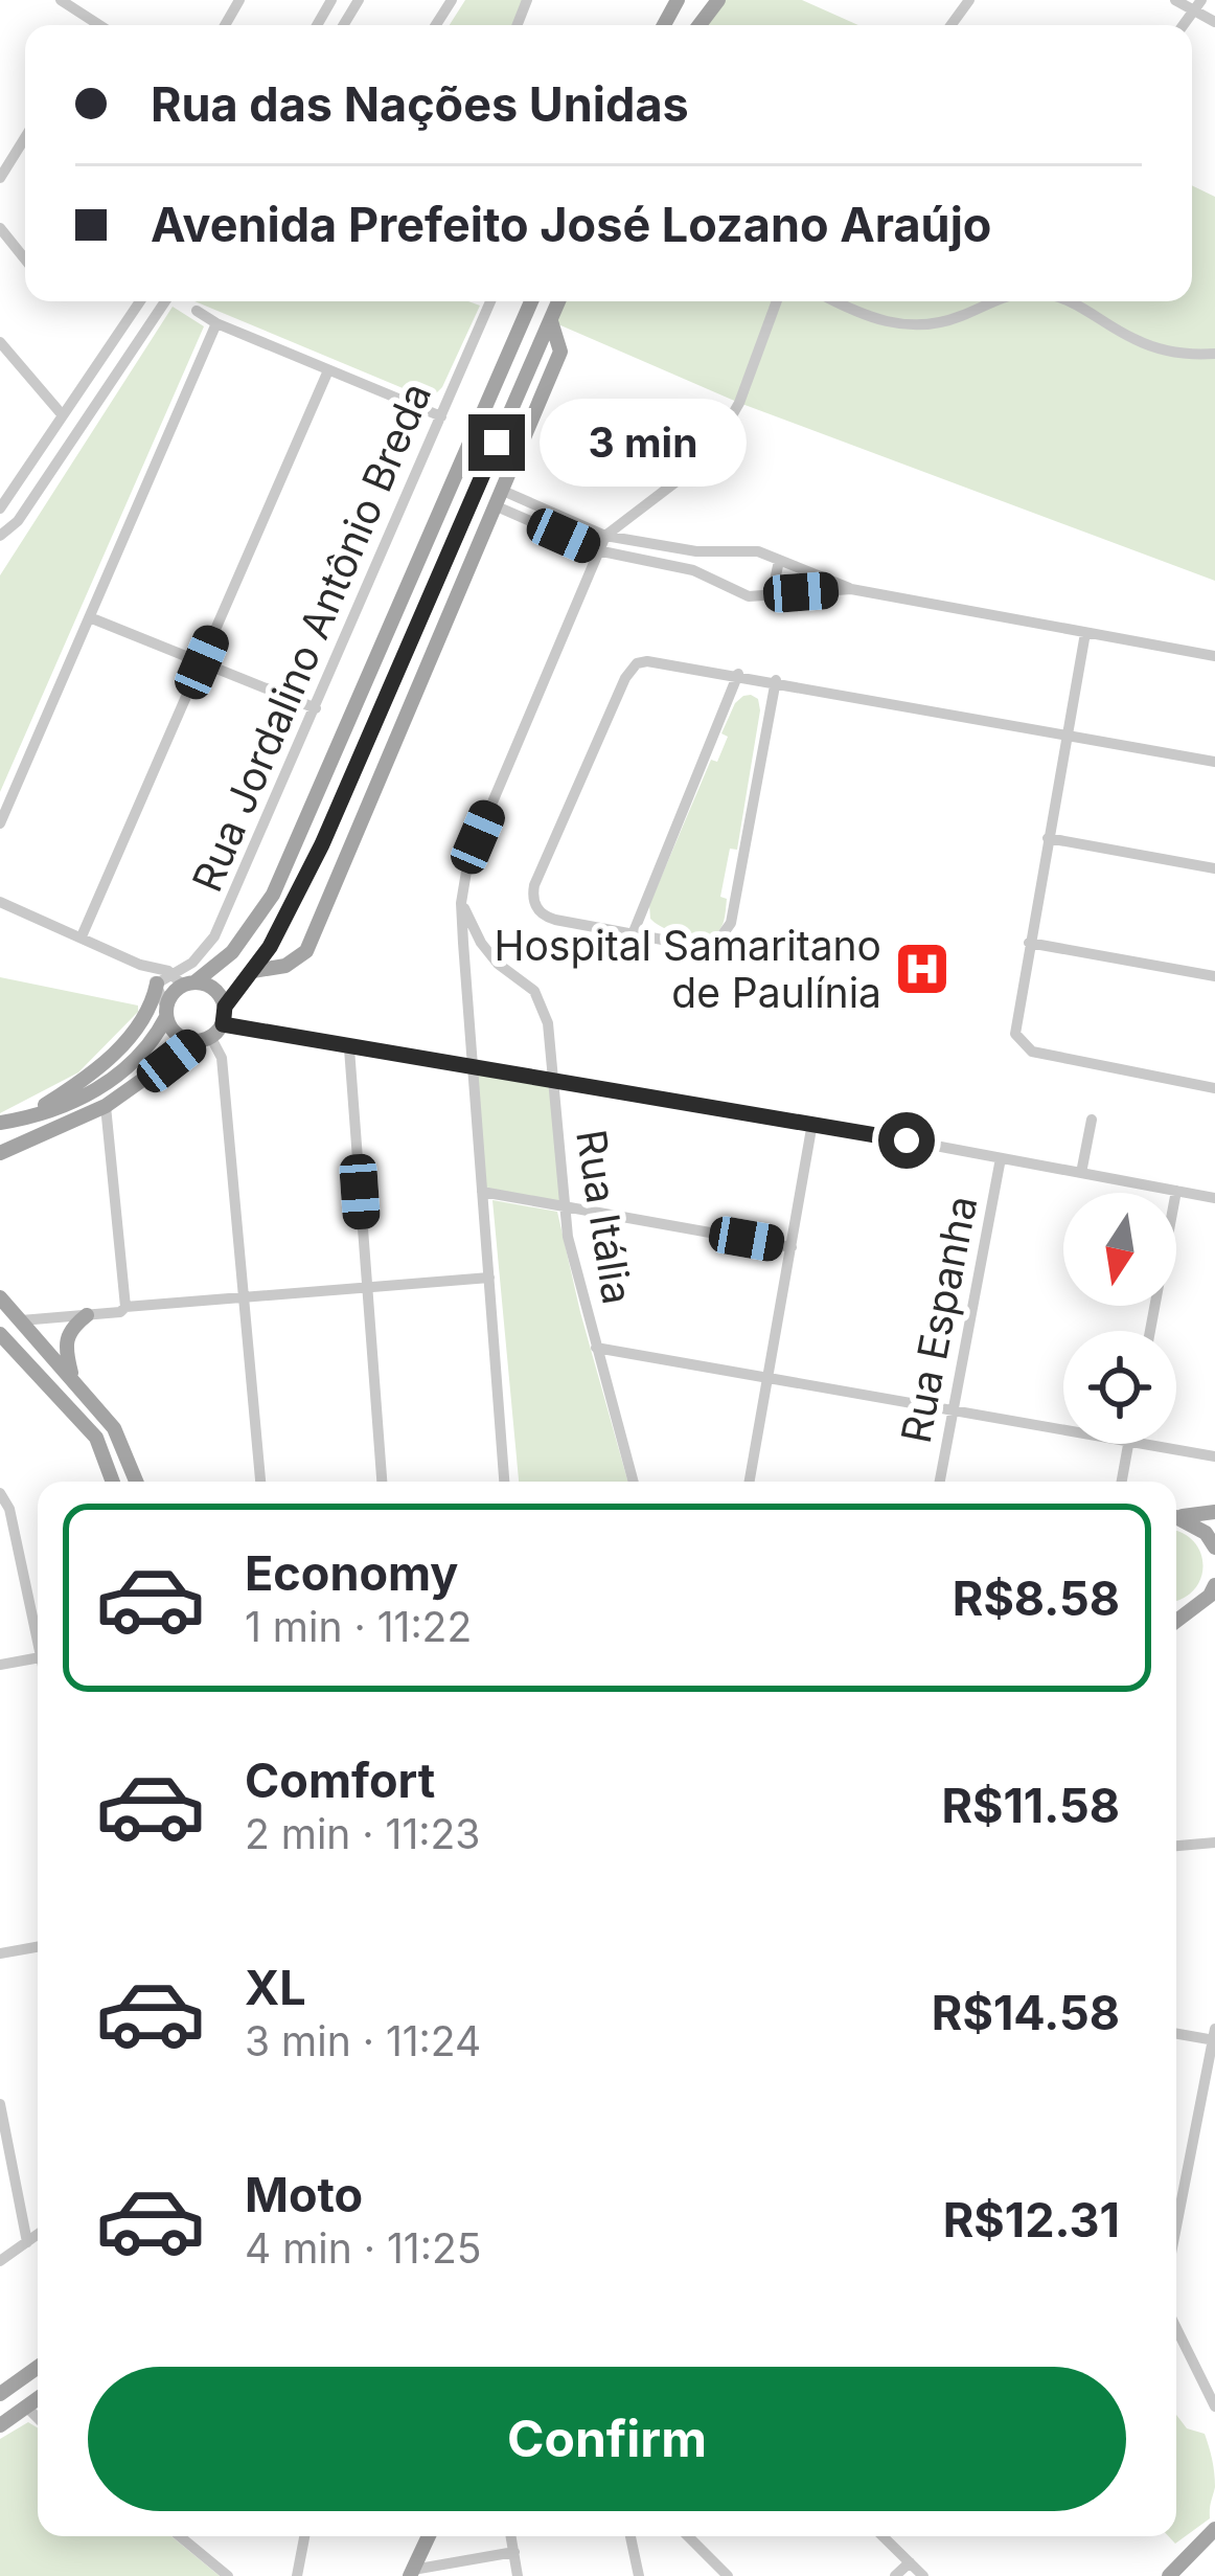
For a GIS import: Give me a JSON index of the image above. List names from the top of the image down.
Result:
{
  "streets": {
    "street": ["Rua Jordalino Antônio Breda", "Rua Itália", "Rua Espanha"]
  },
  "places": {
    "hospital": ["Hospital Samaritano de Paulínia"]
  },
  "north": "bottom",
  "page": {
    "banner": ["Rua das Nações Unidas", "Avenida Prefeito José Lozano Araújo"],
    "bubble": "3 min",
    "list": [
      {
        "name": "Economy",
        "note": "1 min · 11:22",
        "value": "R$8.58"
      },
      {
        "name": "Comfort",
        "note": "2 min · 11:23",
        "value": "R$11.58"
      },
      {
        "name": "XL",
        "note": "3 min · 11:24",
        "value": "R$14.58"
      },
      {
        "name": "Moto",
        "note": "4 min · 11:25",
        "value": "R$12.31"
      }
    ],
    "buttons": "Confirm"
  }
}
